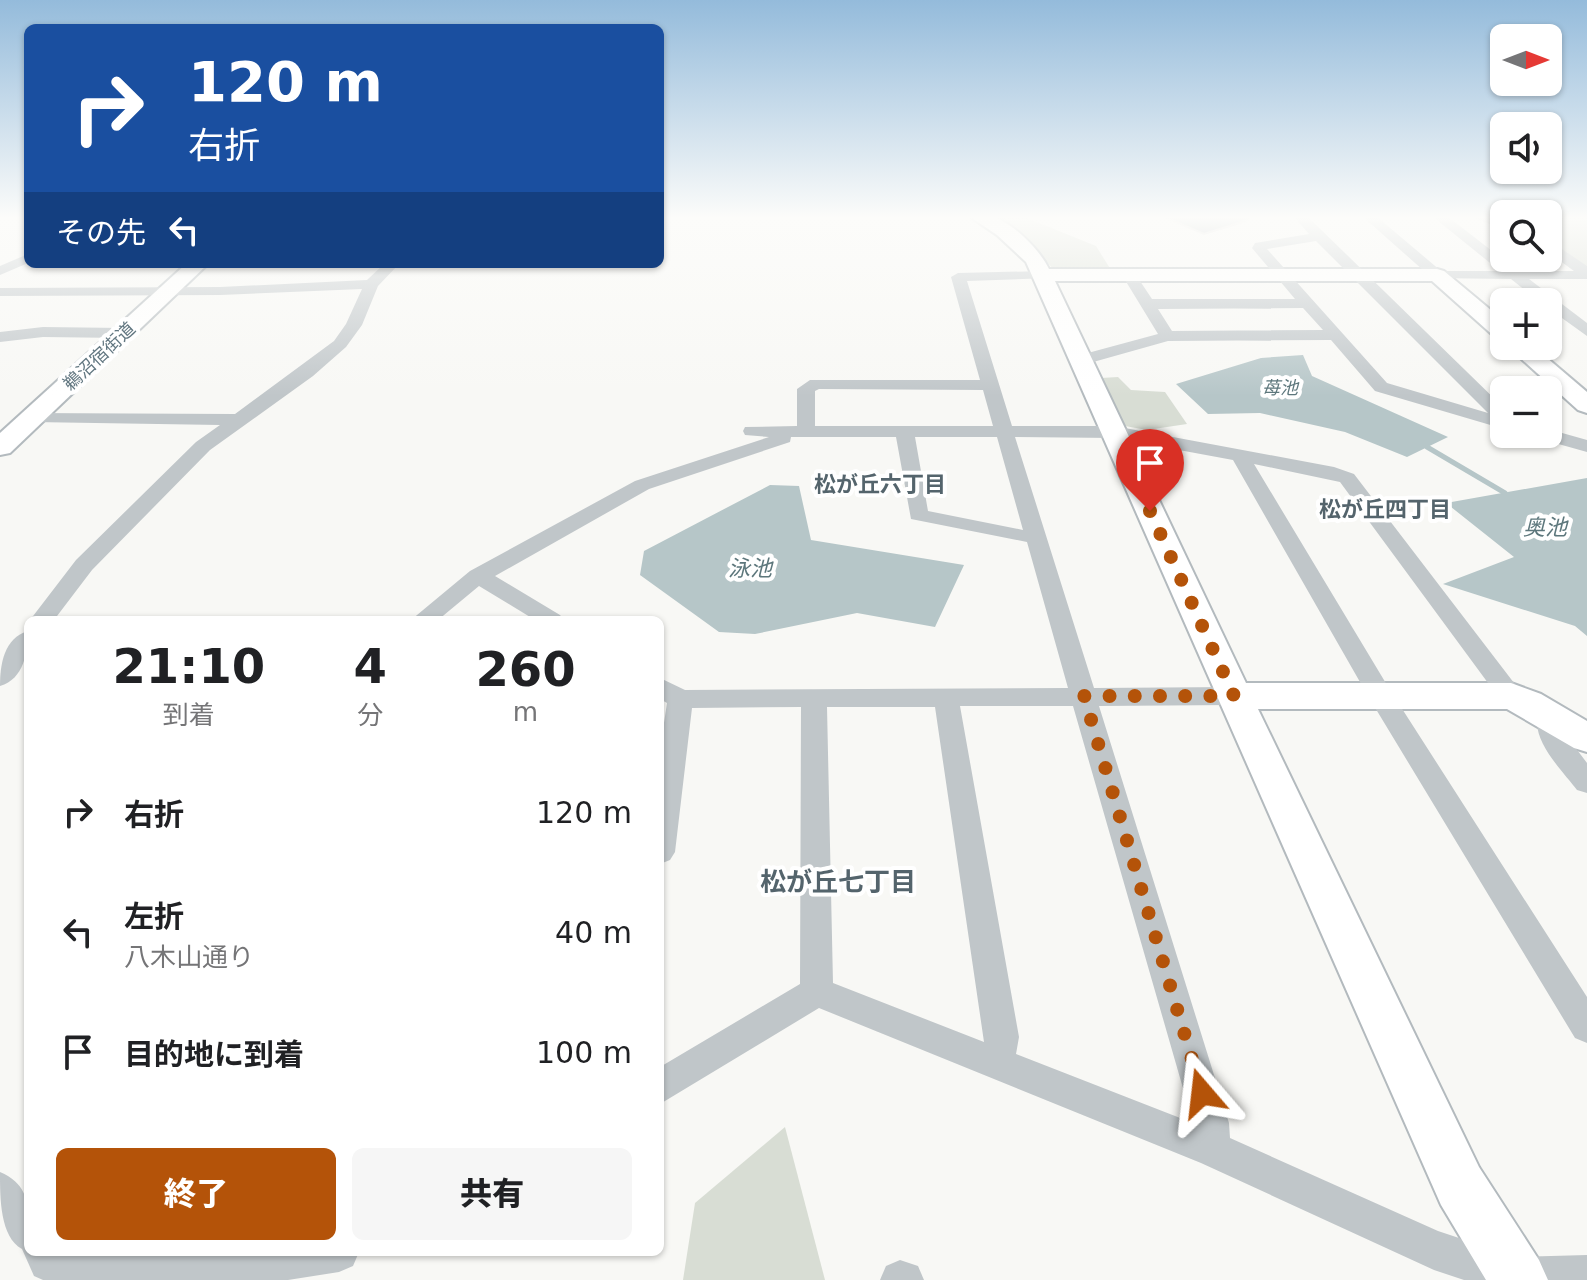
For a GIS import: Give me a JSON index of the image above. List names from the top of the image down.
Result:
{
  "streets": {
    "street": ["鵜沼宿街道"]
  },
  "districts": ["松が丘六丁目", "松が丘四丁目", "松が丘七丁目"],
  "water": ["苺池", "奥池", "泳池"],
  "north": "right",
  "page": {
    "map_buttons": ["+", "−"],
    "turn": ["120 m", "右折"],
    "then": "その先",
    "eta": [
      "21:10",
      "到着",
      "4",
      "分",
      "260",
      "m"
    ],
    "list": [
      {
        "name": "右折",
        "value": "120 m"
      },
      {
        "name": "左折",
        "note": "八木山通り",
        "value": "40 m"
      },
      {
        "name": "目的地に到着",
        "value": "100 m"
      }
    ],
    "buttons": ["終了", "共有"]
  }
}
